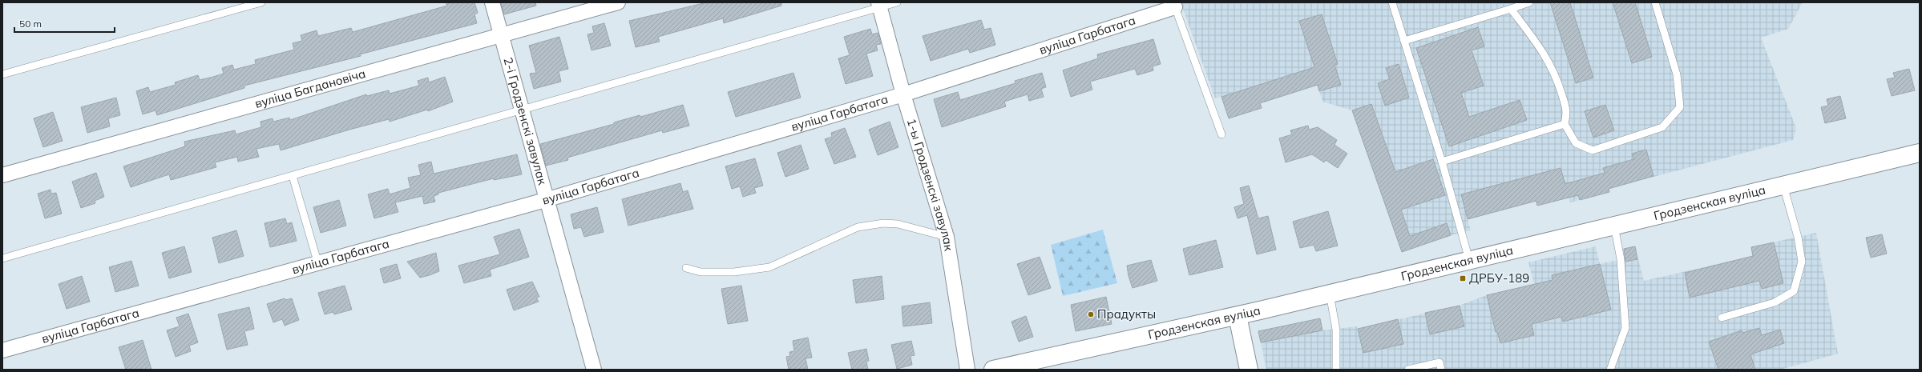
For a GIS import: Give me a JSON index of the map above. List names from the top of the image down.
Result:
{
  "streets": {
    "street": [
      "вуліца Гарбатага",
      "вуліца Багдановіча",
      "2-і Гродзенскі завулак",
      "1-ы Гродзенскі завулак",
      "Гродзенская вуліца"
    ]
  },
  "crossings": [
    ["вуліца Гарбатага", "2-і Гродзенскі завулак"],
    ["вуліца Гарбатага", "1-ы Гродзенскі завулак"],
    ["вуліца Багдановіча", "2-і Гродзенскі завулак"]
  ],
  "places": {
    "transit": ["ДРБУ-189"],
    "other": ["Прадукты"]
  },
  "scale_bar": "50 m"
}
